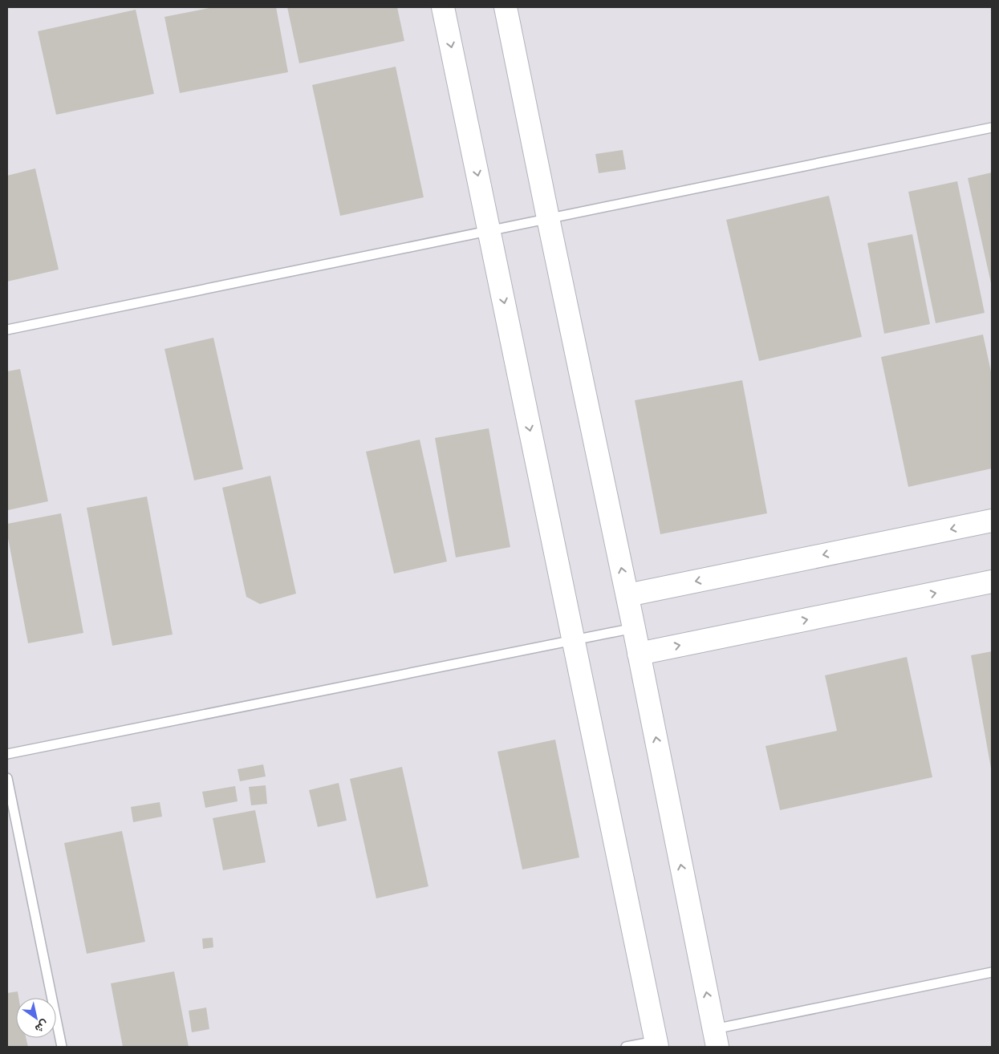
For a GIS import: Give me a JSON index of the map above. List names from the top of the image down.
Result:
{
  "north": "bottom right"
}
